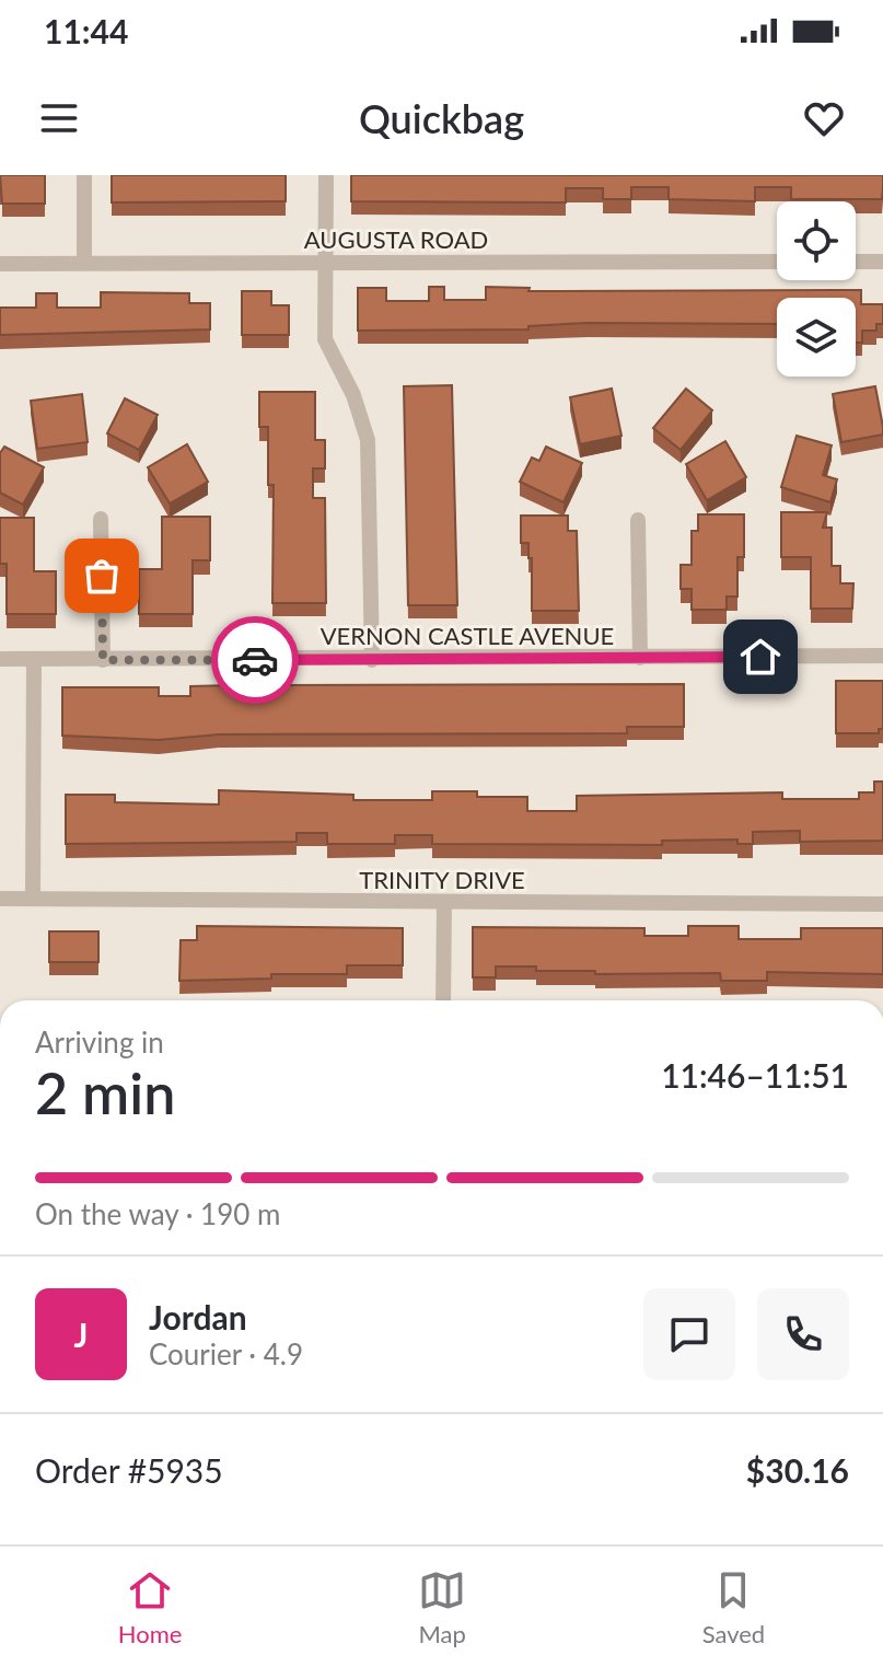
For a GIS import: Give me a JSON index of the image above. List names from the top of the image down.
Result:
{
  "streets": {
    "street": ["AUGUSTA ROAD", "VERNON CASTLE AVENUE", "TRINITY DRIVE"]
  },
  "page": {
    "status": "11:44",
    "header": "Quickbag",
    "heading": ["2 min", "Arriving in", "11:46–11:51"],
    "panel": [
      "Jordan",
      "Courier · 4.9",
      "Order #5935",
      "$30.16"
    ],
    "bar": "On the way · 190 m",
    "round": "J",
    "tabs": ["Home", "Map", "Saved"]
  }
}
